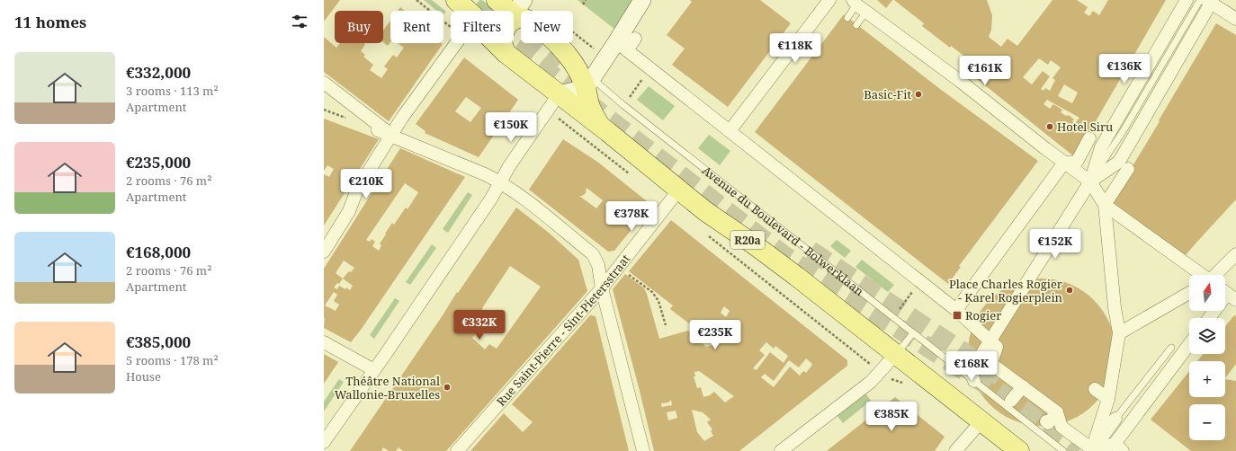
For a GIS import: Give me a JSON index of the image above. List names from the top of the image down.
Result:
{
  "streets": {
    "main road": ["R20a"],
    "street": ["Rue Saint-Pierre - Sint-Pietersstraat"],
    "lane": ["Avenue du Boulevard - Bolwerklaan"]
  },
  "crossings": [
    ["R20a", "Rue Saint-Pierre - Sint-Pietersstraat"]
  ],
  "places": {
    "other": [
      "Basic-Fit",
      "Hotel Siru",
      "Place Charles Rogier - Karel Rogierplein",
      "Théâtre National Wallonie-Bruxelles"
    ],
    "transit": ["Rogier"]
  },
  "north": "top",
  "page": {
    "heading": "11 homes",
    "chip": [
      "Buy",
      "Rent",
      "Filters",
      "New"
    ],
    "price": [
      "€118K",
      "€136K",
      "€161K",
      "€150K",
      "€210K",
      "€378K",
      "€152K",
      "€332K",
      "€235K",
      "€168K",
      "€385K"
    ],
    "list": [
      {
        "name": "€332,000",
        "note": "3 rooms · 113 m² · Apartment"
      },
      {
        "name": "€235,000",
        "note": "2 rooms · 76 m² · Apartment"
      },
      {
        "name": "€168,000",
        "note": "2 rooms · 76 m² · Apartment"
      },
      {
        "name": "€385,000",
        "note": "5 rooms · 178 m² · House"
      }
    ],
    "map_buttons": ["+", "−"]
  }
}
